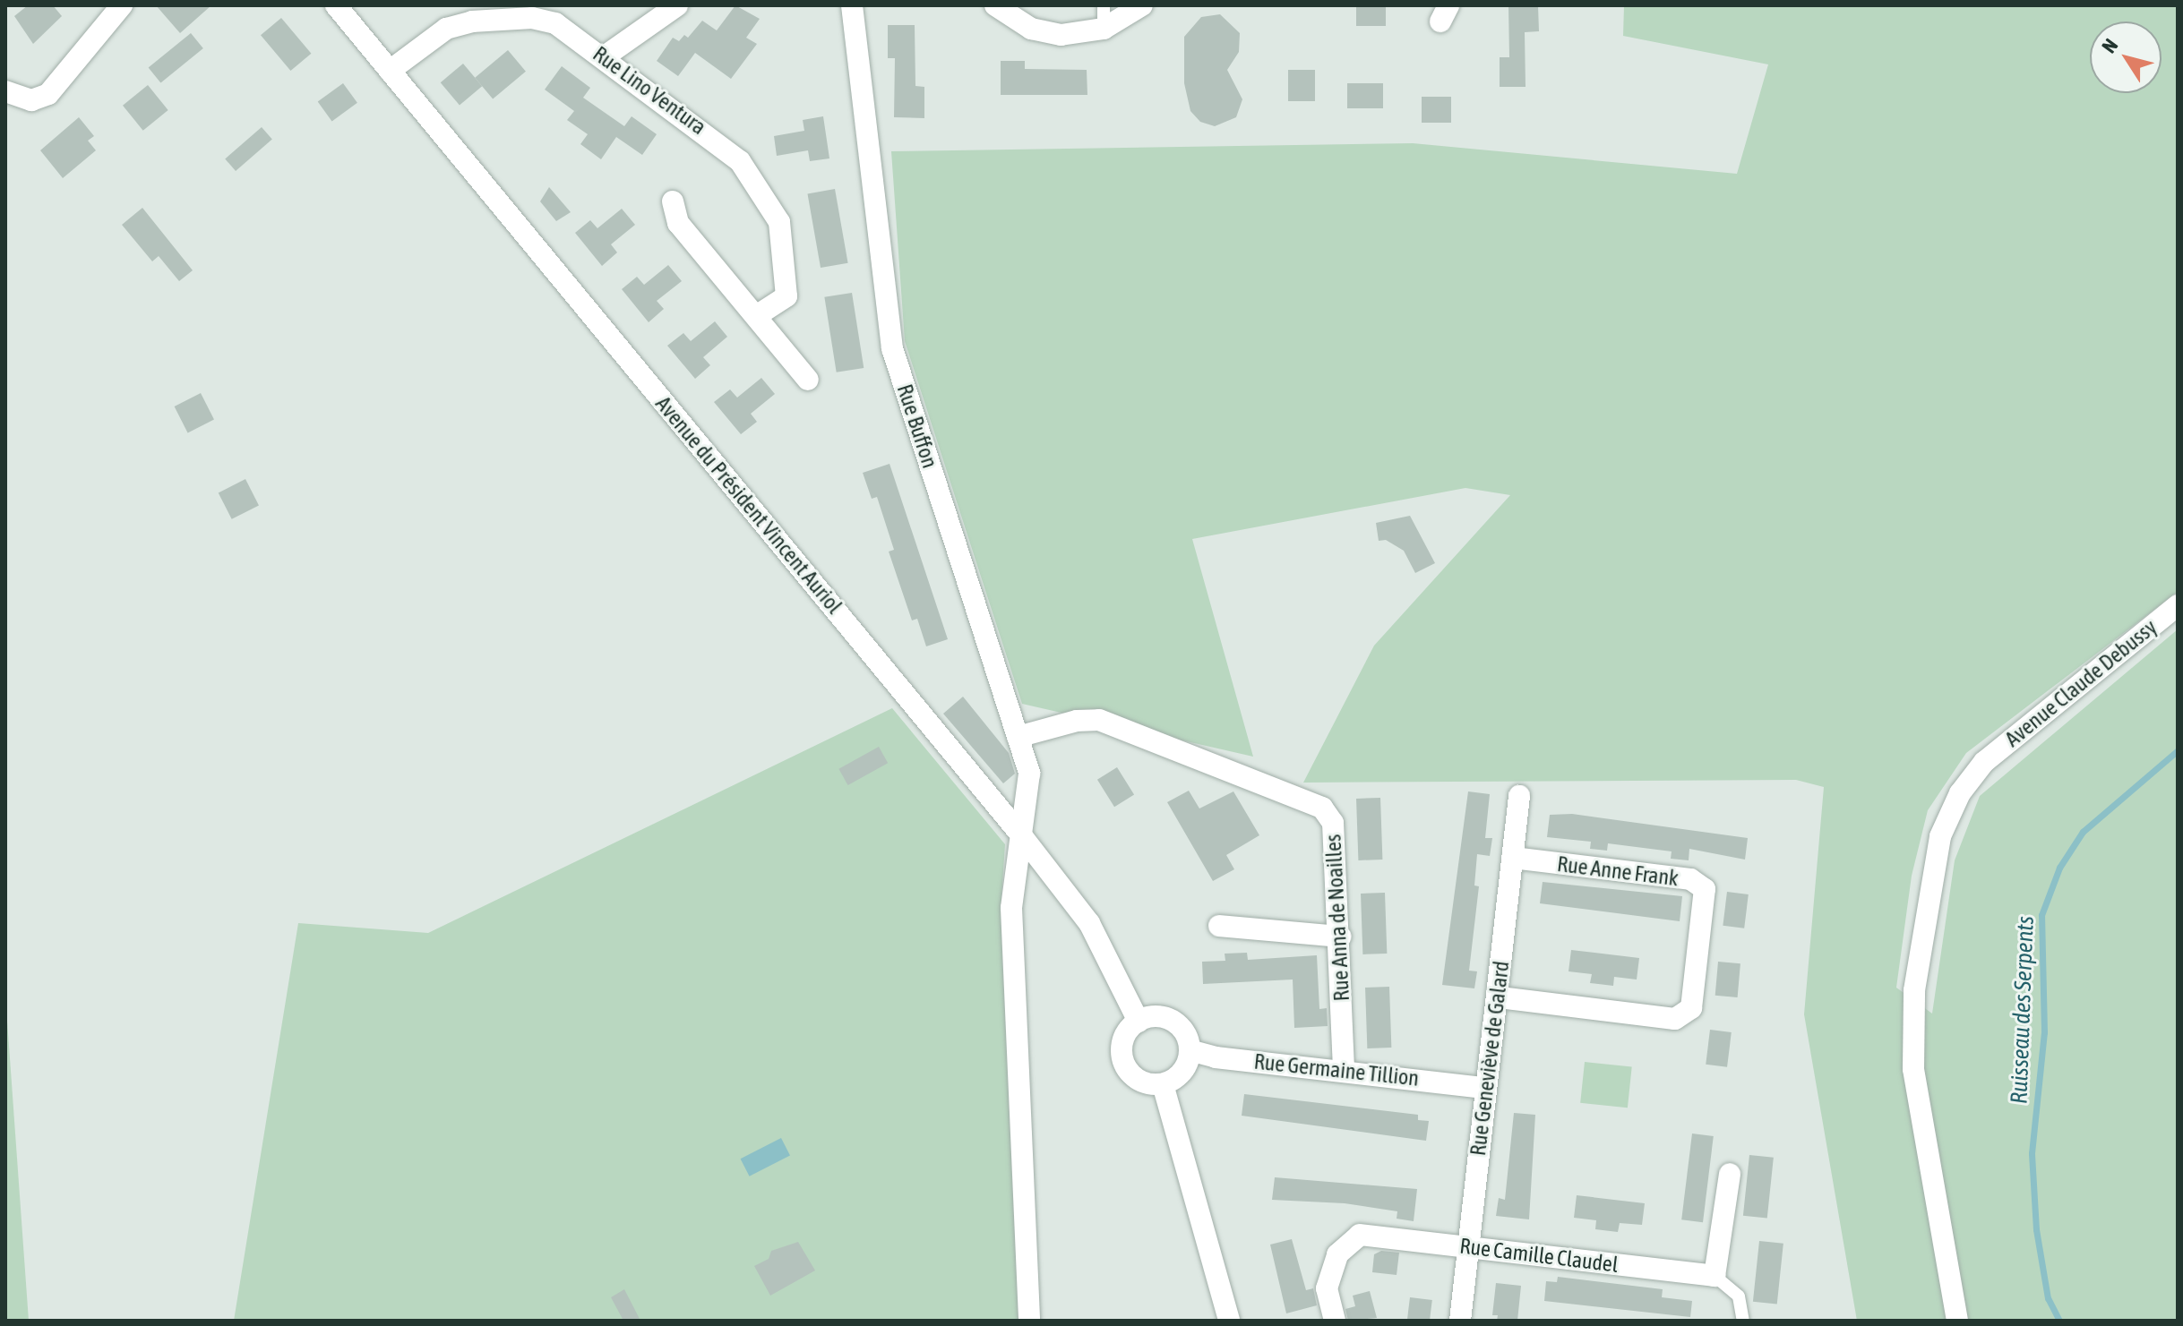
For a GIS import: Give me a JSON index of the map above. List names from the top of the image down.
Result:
{
  "streets": {
    "street": [
      "Rue Lino Ventura",
      "Rue Buffon",
      "Avenue du Président Vincent Auriol",
      "Avenue Claude Debussy",
      "Rue Anne Frank",
      "Rue Anna de Noailles",
      "Rue Geneviève de Galard",
      "Rue Germaine Tillion",
      "Rue Camille Claudel"
    ]
  },
  "crossings": [
    ["Rue Lino Ventura", "Avenue du Président Vincent Auriol"],
    ["Rue Buffon", "Avenue du Président Vincent Auriol"],
    ["Rue Buffon", "Rue Anna de Noailles"],
    ["Avenue du Président Vincent Auriol", "Rue Germaine Tillion"],
    ["Rue Anne Frank", "Rue Geneviève de Galard"],
    ["Rue Anna de Noailles", "Rue Germaine Tillion"],
    ["Rue Geneviève de Galard", "Rue Germaine Tillion"],
    ["Rue Geneviève de Galard", "Rue Camille Claudel"]
  ],
  "water": ["Ruisseau des Serpents"],
  "north": "top left"
}
